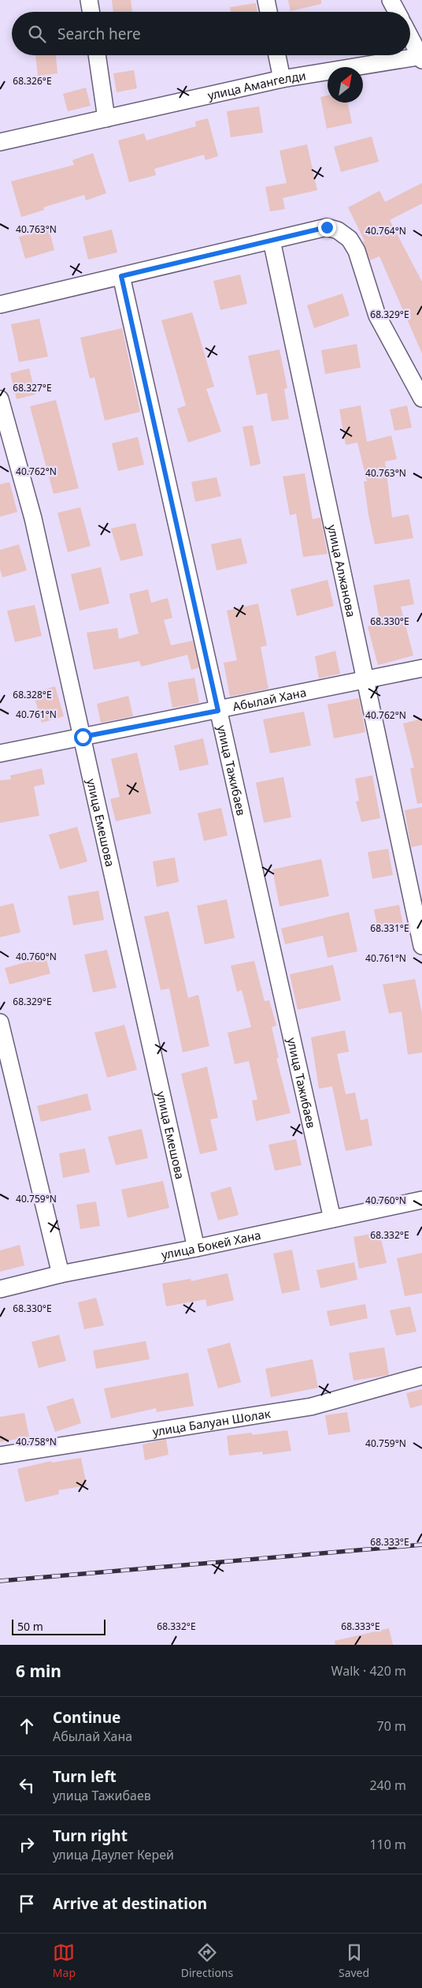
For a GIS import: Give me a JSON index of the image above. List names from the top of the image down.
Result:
{
  "streets": {
    "street": [
      "улица Амангелди",
      "улица Алжанова",
      "Абылай Хана",
      "улица Тажибаев",
      "улица Емешова",
      "улица Бокей Хана",
      "улица Балуан Шолак"
    ]
  },
  "crossings": [
    ["улица Алжанова", "Абылай Хана"],
    ["Абылай Хана", "улица Тажибаев"],
    ["Абылай Хана", "улица Емешова"],
    ["улица Тажибаев", "улица Бокей Хана"],
    ["улица Емешова", "улица Бокей Хана"]
  ],
  "scale_bar": "50 m",
  "north": "top right",
  "page": {
    "search": "Search here",
    "scale": "50 m",
    "heading": ["6 min", "Walk · 420 m"],
    "list": [
      ["Continue", "Абылай Хана", "70 m"],
      ["Turn left", "улица Тажибаев", "240 m"],
      ["Turn right", "улица Даулет Керей", "110 m"],
      "Arrive at destination"
    ],
    "nav": ["Map", "Directions", "Saved"]
  },
  "coordinates": [
    "68.326°E",
    "40.763°N",
    "40.764°N",
    "68.329°E",
    "68.327°E",
    "40.762°N",
    "68.330°E",
    "68.328°E",
    "40.761°N",
    "68.331°E",
    "40.760°N",
    "40.759°N",
    "68.332°E",
    "40.758°N",
    "68.333°E"
  ]
}
